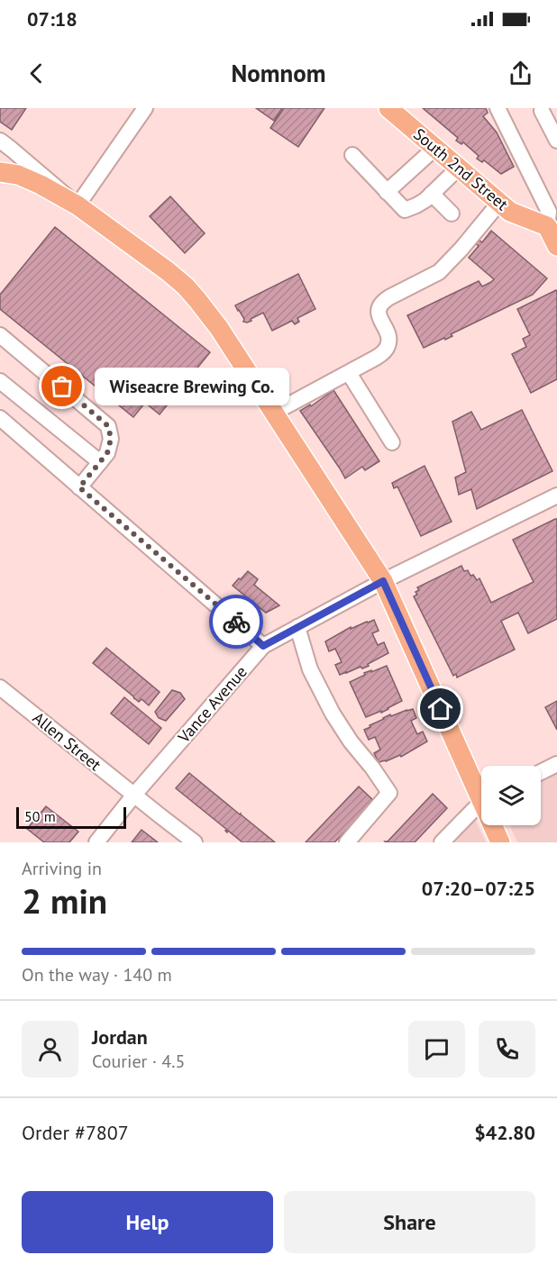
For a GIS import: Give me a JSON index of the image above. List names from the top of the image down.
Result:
{
  "streets": {
    "main road": ["South 2nd Street"],
    "street": ["Vance Avenue", "Allen Street"]
  },
  "crossings": [
    ["Vance Avenue", "Allen Street"]
  ],
  "places": ["Wiseacre Brewing Co."],
  "scale_bar": "50 m",
  "page": {
    "status": "07:18",
    "header": "Nomnom",
    "bubble": "Wiseacre Brewing Co.",
    "scale": "50 m",
    "heading": ["2 min", "Arriving in", "07:20–07:25"],
    "panel": [
      "Jordan",
      "Courier · 4.5",
      "Order #7807",
      "$42.80"
    ],
    "bar": "On the way · 140 m",
    "buttons": ["Help", "Share"]
  }
}
